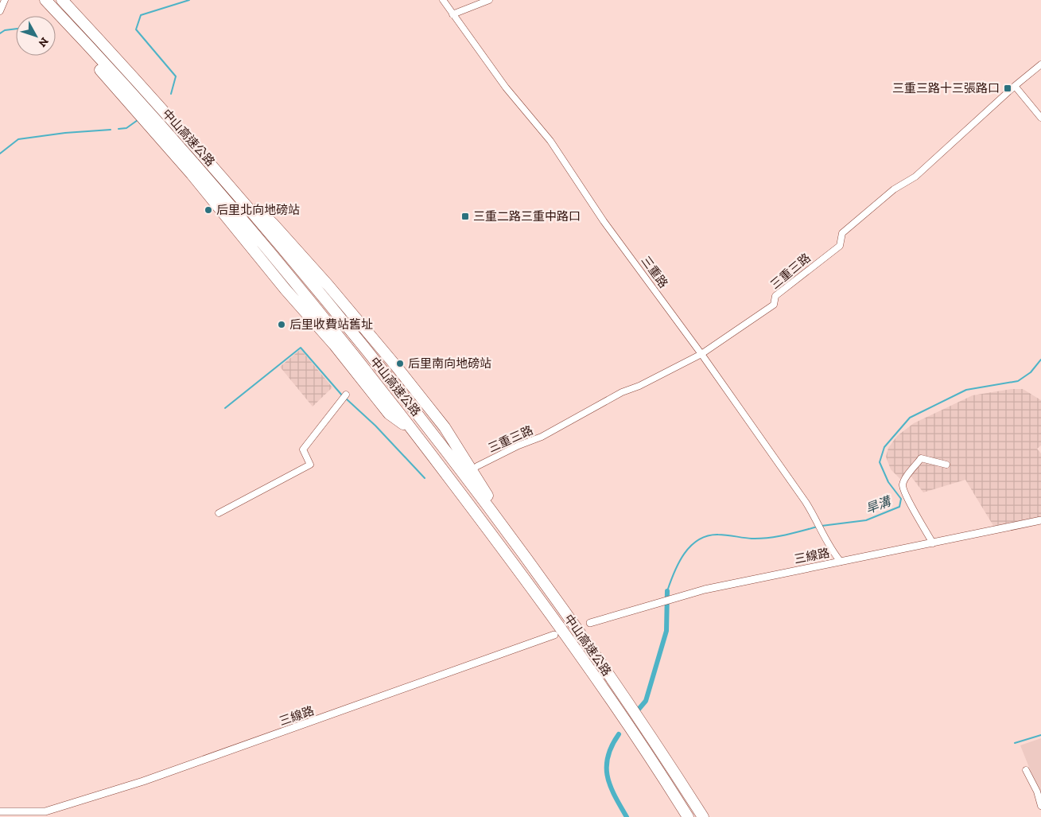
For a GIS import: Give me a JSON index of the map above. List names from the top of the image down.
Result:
{
  "streets": {
    "highway": ["中山高速公路"],
    "street": ["三重三路", "三重路", "三線路"]
  },
  "crossings": [
    ["三重三路", "三重路"],
    ["三重路", "三線路"]
  ],
  "water": ["旱溝"],
  "places": {
    "transit": ["三重三路十三張路口", "三重二路三重中路口"],
    "other": ["后里北向地磅站", "后里收費站舊址", "后里南向地磅站"]
  },
  "north": "bottom right"
}
